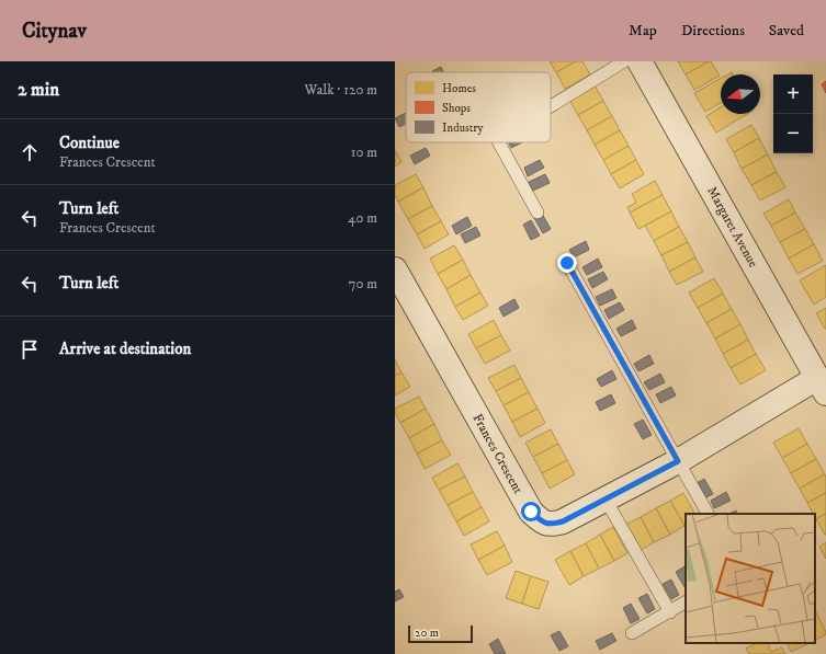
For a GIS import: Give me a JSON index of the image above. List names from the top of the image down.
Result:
{
  "streets": {
    "street": ["Margaret Avenue", "Frances Crescent"]
  },
  "crossings": [
    ["Margaret Avenue", "Frances Crescent"]
  ],
  "legend": ["Homes", "Shops", "Industry"],
  "scale_bar": "20 m",
  "north": "left",
  "page": {
    "header": "Citynav",
    "nav": ["Map", "Directions", "Saved"],
    "heading": ["2 min", "Walk · 120 m"],
    "map_buttons": ["+", "−"],
    "list": [
      ["Continue", "Frances Crescent", "10 m"],
      ["Turn left", "Frances Crescent", "40 m"],
      ["Turn left", "70 m"],
      "Arrive at destination"
    ],
    "scale": "20 m"
  }
}
